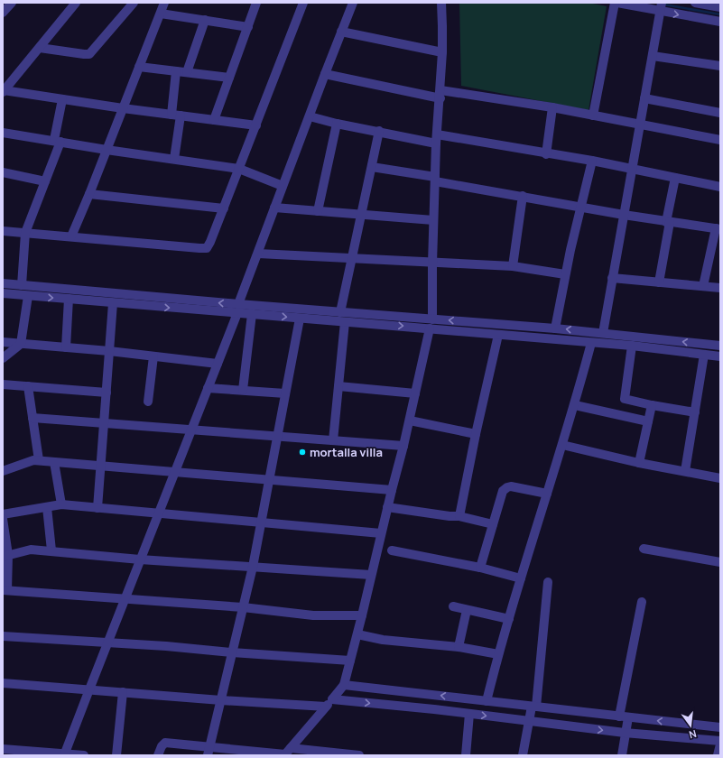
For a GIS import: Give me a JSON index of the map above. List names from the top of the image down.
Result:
{
  "places": ["mortalla villa"],
  "north": "bottom"
}
